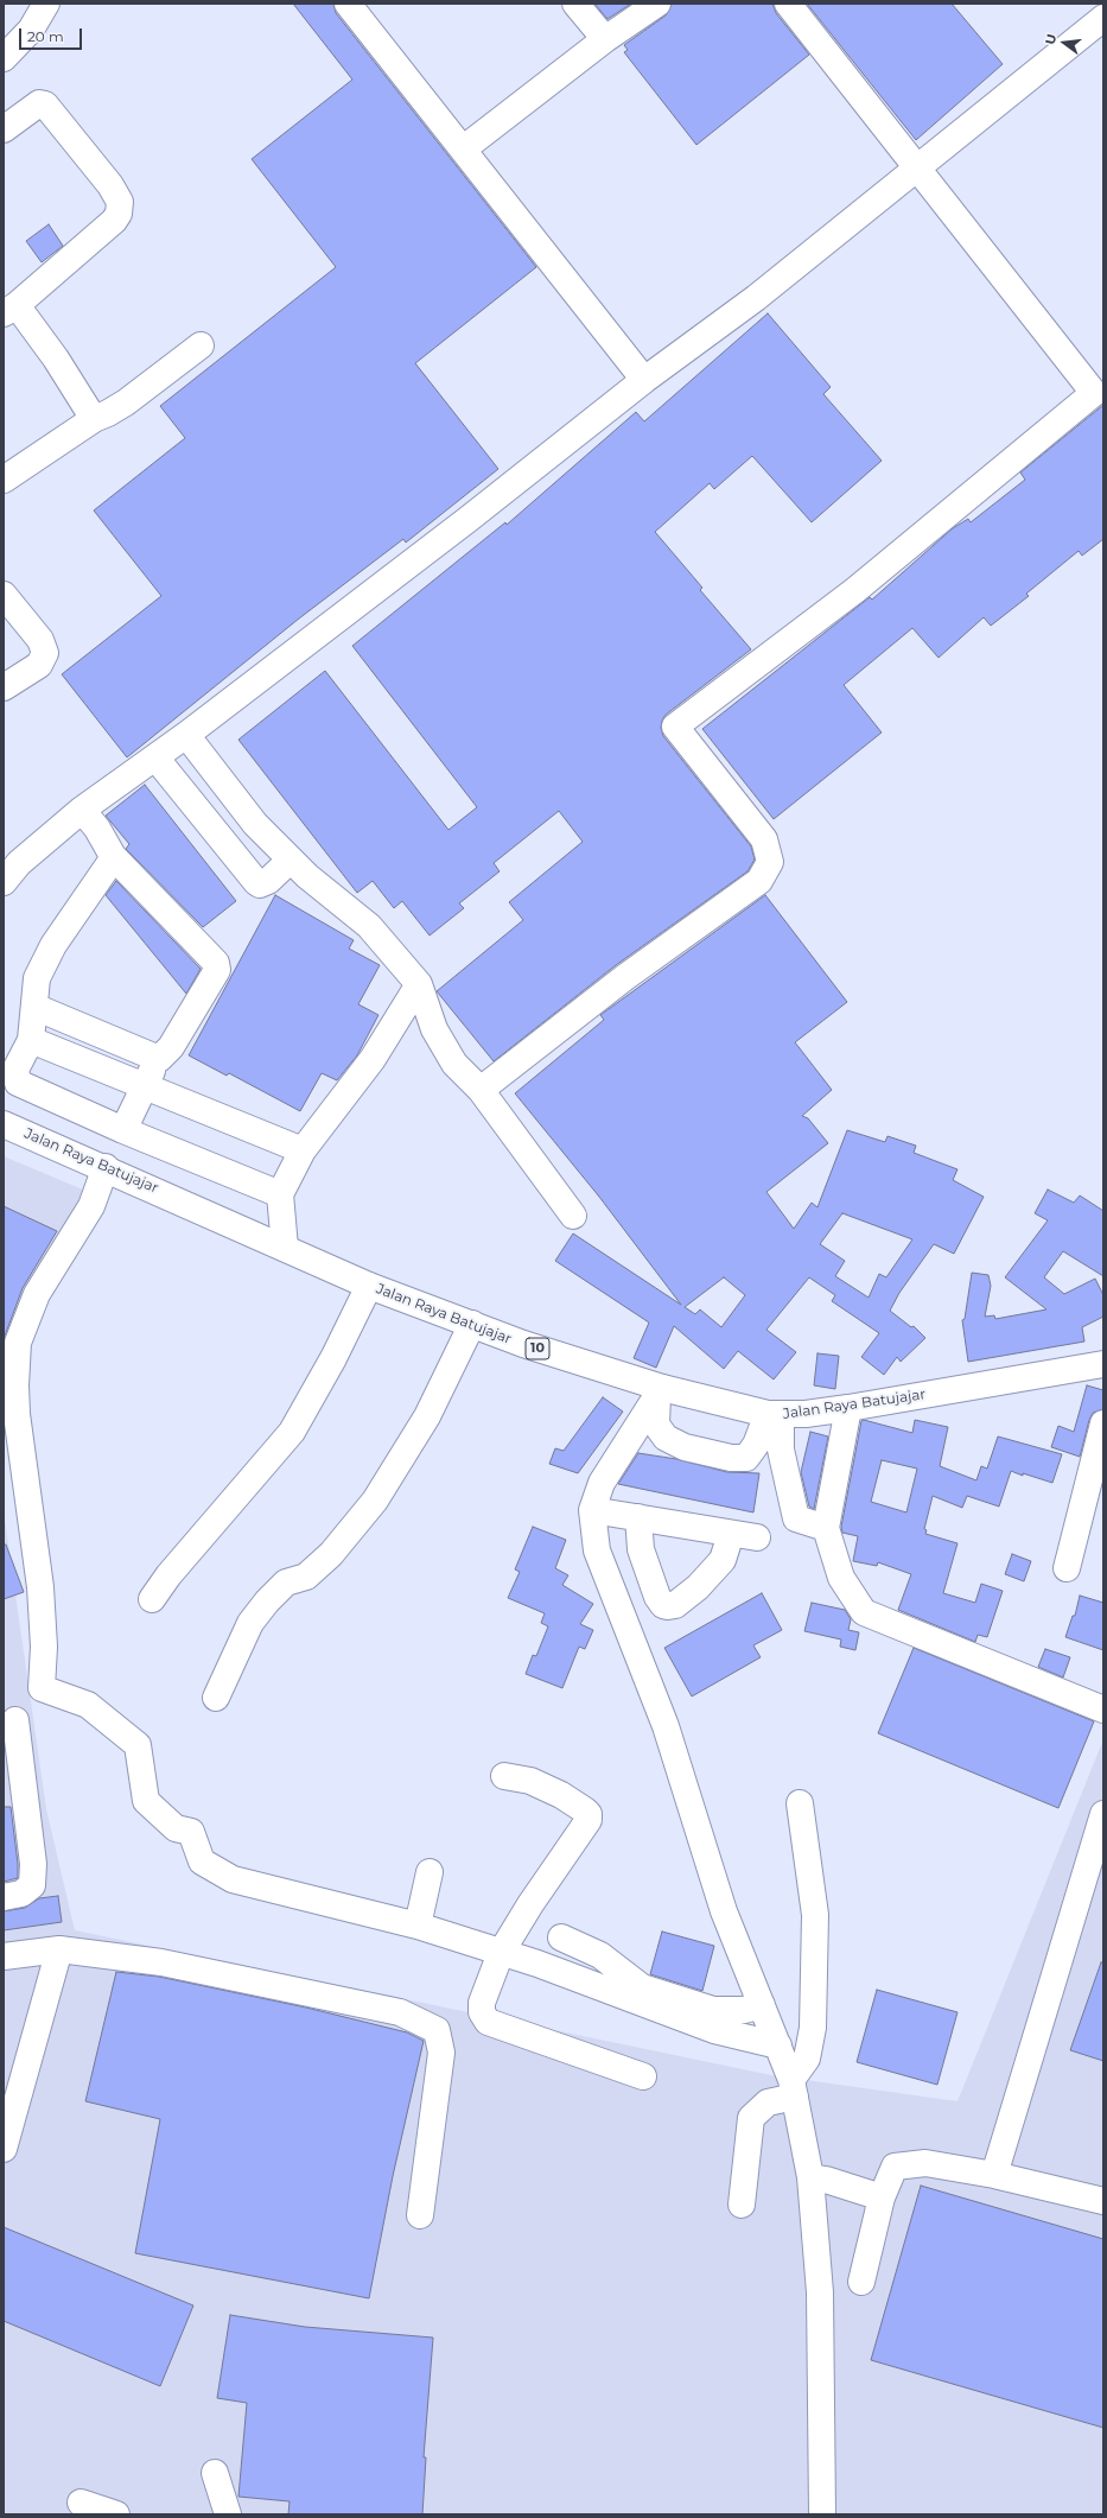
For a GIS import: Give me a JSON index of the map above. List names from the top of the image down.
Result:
{
  "streets": {
    "main road": ["Jalan Raya Batujajar", "10"]
  },
  "scale_bar": "20 m",
  "north": "left"
}
